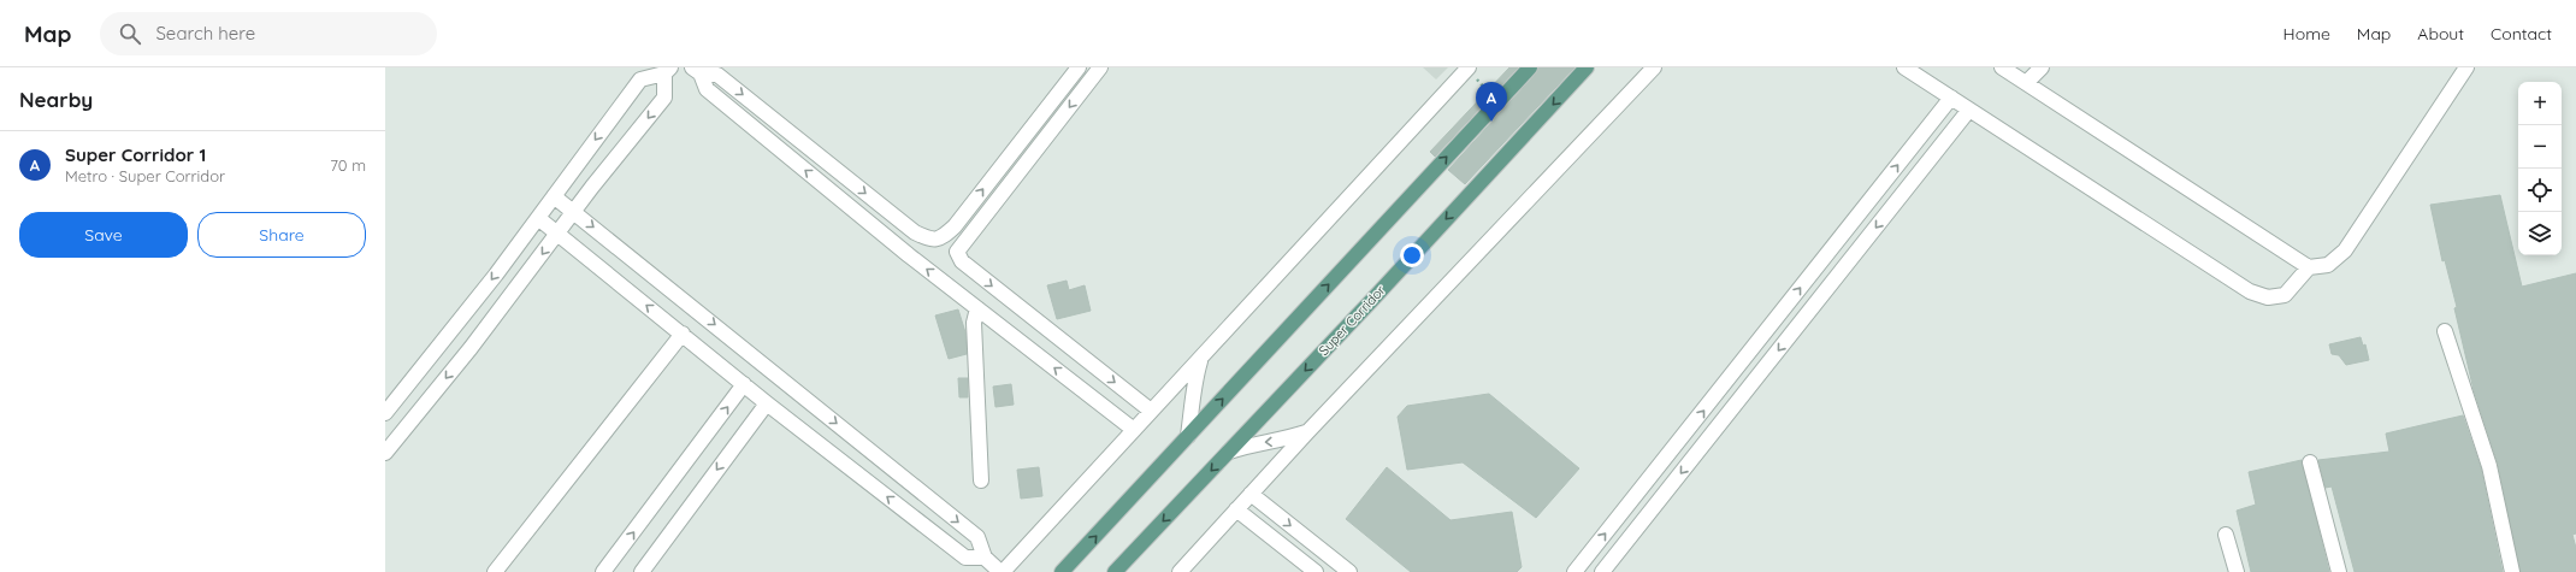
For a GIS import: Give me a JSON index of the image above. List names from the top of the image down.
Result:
{
  "streets": {
    "main road": ["Super Corridor"]
  },
  "page": {
    "header": "Map",
    "search": "Search here",
    "nav": [
      "Home",
      "Map",
      "About",
      "Contact"
    ],
    "heading": "Nearby",
    "map_buttons": ["+", "−"],
    "pins": "A",
    "list": [
      {
        "mark": "A",
        "name": "Super Corridor 1",
        "note": "Metro · Super Corridor",
        "value": "70 m"
      }
    ],
    "buttons": ["Save", "Share"]
  }
}
